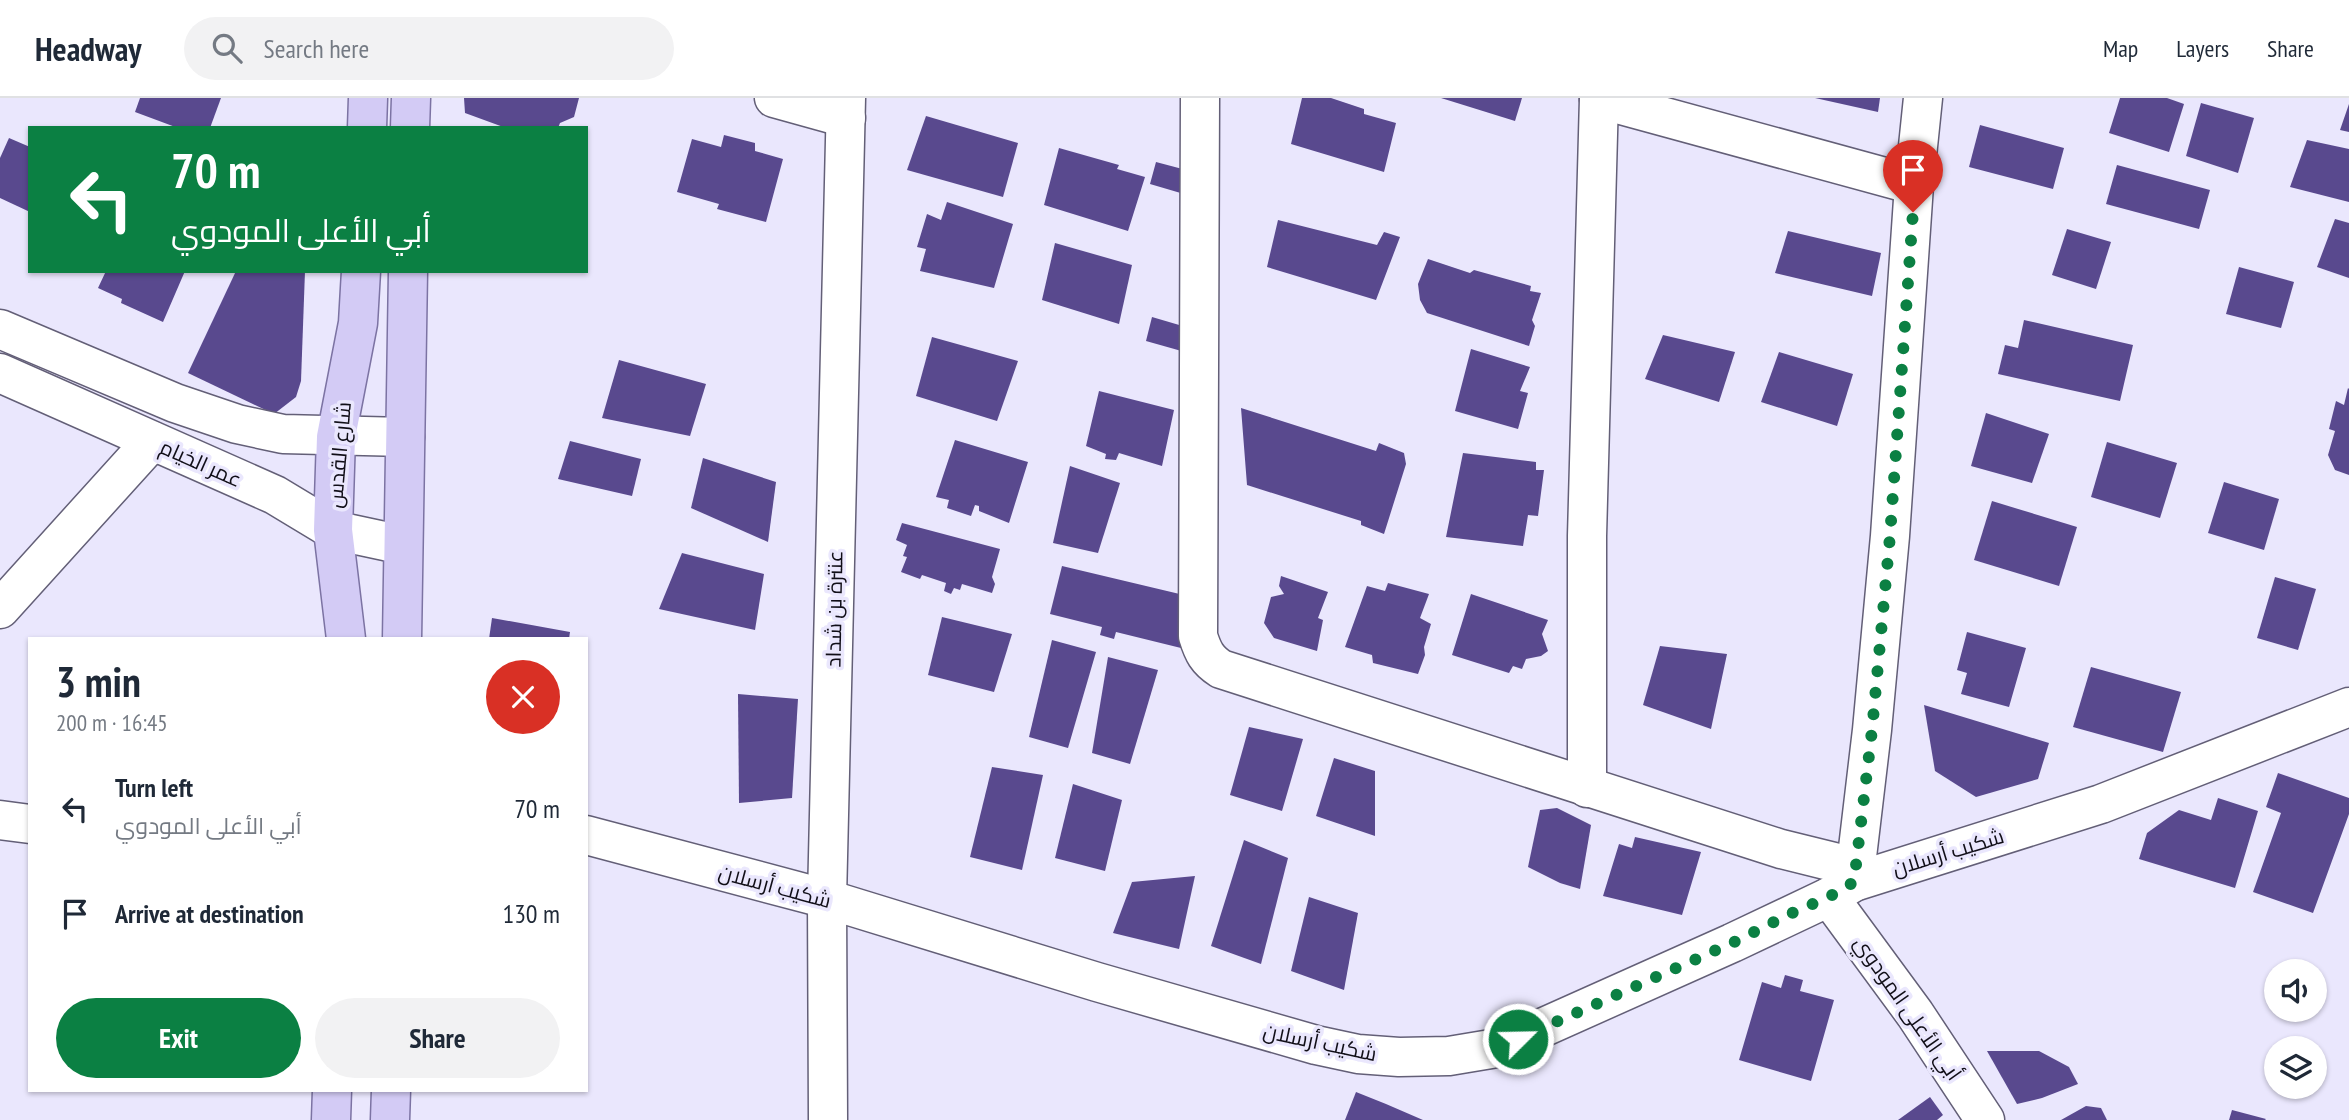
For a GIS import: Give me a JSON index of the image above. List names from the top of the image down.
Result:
{
  "streets": {
    "main road": ["شارع القدس"],
    "street": [
      "عمر الخيام",
      "عنترة بن شداد",
      "شكيب أرسلان",
      "أبي الأعلى المودوي"
    ]
  },
  "crossings": [
    ["شارع القدس", "عمر الخيام"],
    ["عنترة بن شداد", "شكيب أرسلان"],
    ["شكيب أرسلان", "أبي الأعلى المودوي"]
  ],
  "page": {
    "header": "Headway",
    "search": "Search here",
    "nav": ["Map", "Layers", "Share"],
    "turn": ["70 m", "أبي الأعلى المودوي"],
    "heading": ["3 min", "200 m · 16:45"],
    "list": [
      {
        "name": "Turn left",
        "note": "أبي الأعلى المودوي",
        "value": "70 m"
      },
      {
        "name": "Arrive at destination",
        "value": "130 m"
      }
    ],
    "buttons": ["Exit", "Share"]
  }
}
